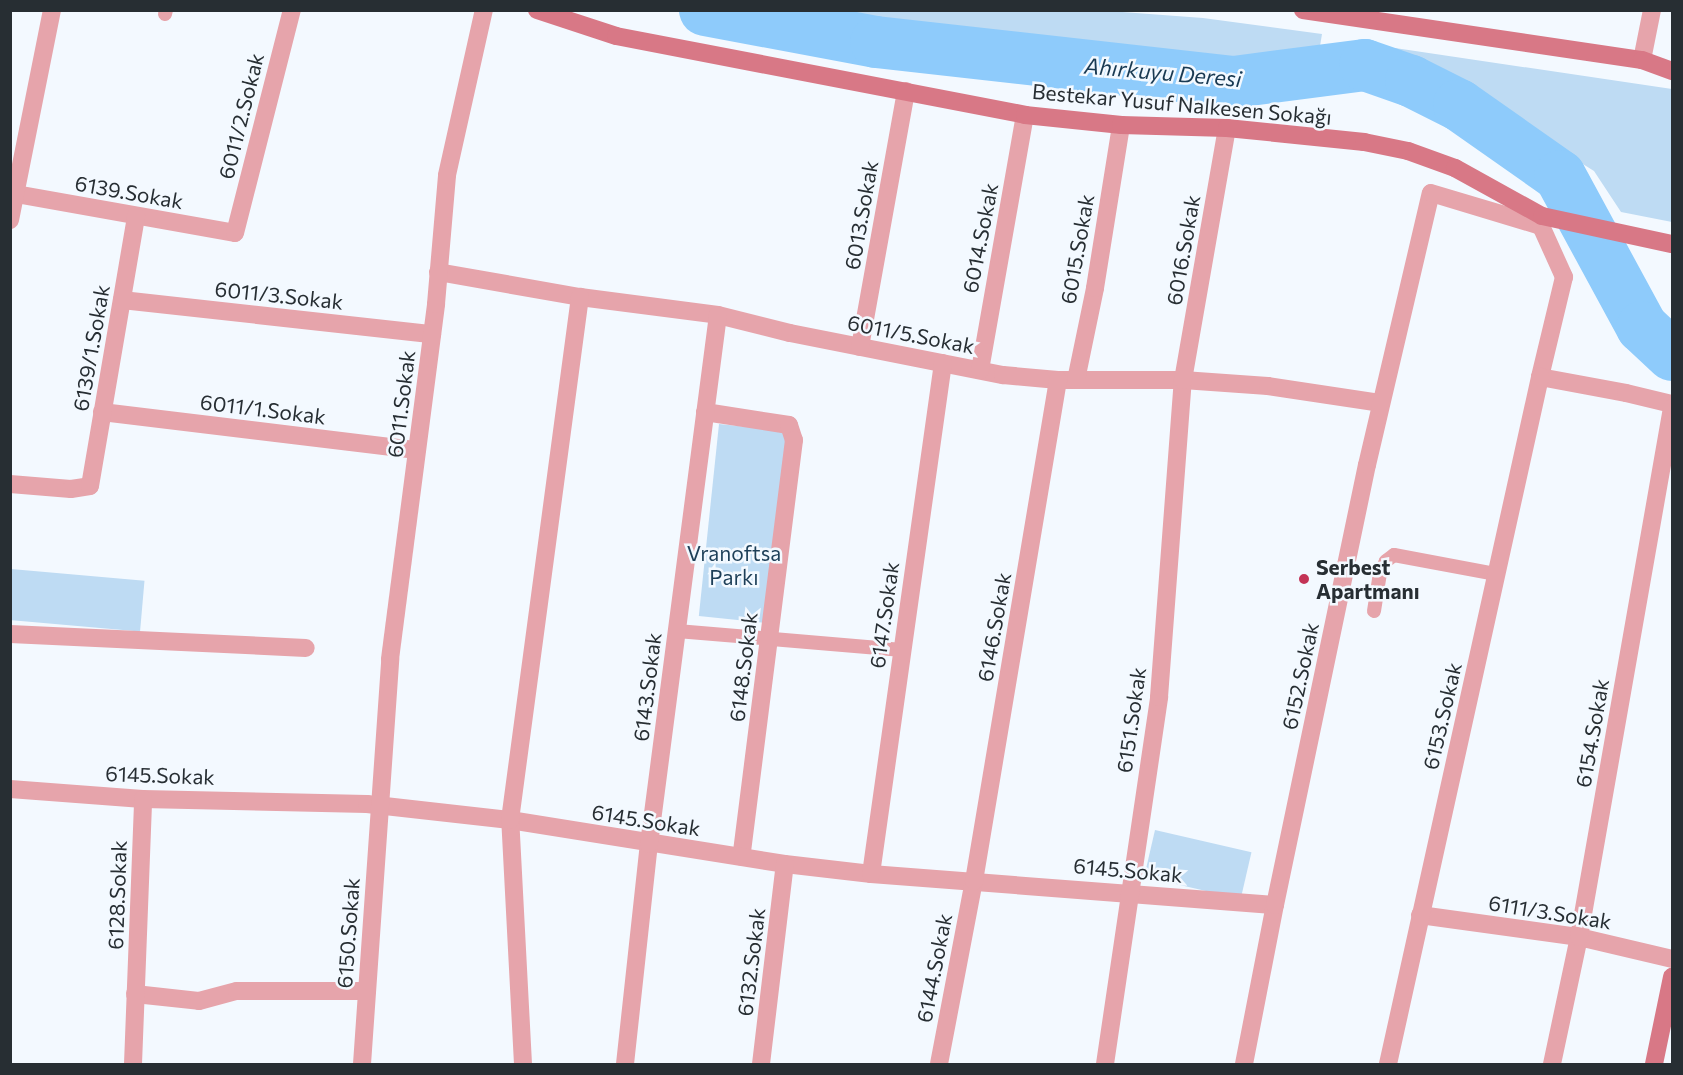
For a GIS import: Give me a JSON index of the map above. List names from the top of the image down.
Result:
{
  "streets": {
    "main road": ["Bestekar Yusuf Nalkesen Sokağı"],
    "street": [
      "6011/2.Sokak",
      "6139.Sokak",
      "6013.Sokak",
      "6014.Sokak",
      "6015.Sokak",
      "6016.Sokak",
      "6011/3.Sokak",
      "6011/5.Sokak",
      "6139/1.Sokak",
      "6011.Sokak",
      "6011/1.Sokak",
      "6147.Sokak",
      "6146.Sokak",
      "6148.Sokak",
      "6152.Sokak",
      "6143.Sokak",
      "6153.Sokak",
      "6151.Sokak",
      "6154.Sokak",
      "6145.Sokak",
      "6128.Sokak",
      "6111/3.Sokak",
      "6150.Sokak",
      "6132.Sokak",
      "6144.Sokak"
    ]
  },
  "crossings": [
    ["Bestekar Yusuf Nalkesen Sokağı", "6013.Sokak"],
    ["Bestekar Yusuf Nalkesen Sokağı", "6014.Sokak"],
    ["Bestekar Yusuf Nalkesen Sokağı", "6015.Sokak"],
    ["Bestekar Yusuf Nalkesen Sokağı", "6016.Sokak"],
    ["6011/2.Sokak", "6139.Sokak"],
    ["6139.Sokak", "6139/1.Sokak"],
    ["6013.Sokak", "6011/5.Sokak"],
    ["6014.Sokak", "6011/5.Sokak"],
    ["6015.Sokak", "6011/5.Sokak"],
    ["6015.Sokak", "6146.Sokak"],
    ["6016.Sokak", "6011/5.Sokak"],
    ["6016.Sokak", "6151.Sokak"],
    ["6011/3.Sokak", "6139/1.Sokak"],
    ["6011/3.Sokak", "6011.Sokak"],
    ["6011/5.Sokak", "6011.Sokak"],
    ["6011/5.Sokak", "6147.Sokak"],
    ["6011/5.Sokak", "6146.Sokak"],
    ["6011/5.Sokak", "6152.Sokak"],
    ["6011/5.Sokak", "6143.Sokak"],
    ["6011/5.Sokak", "6151.Sokak"],
    ["6139/1.Sokak", "6011/1.Sokak"],
    ["6011.Sokak", "6011/1.Sokak"],
    ["6011.Sokak", "6145.Sokak"],
    ["6011.Sokak", "6150.Sokak"],
    ["6147.Sokak", "6145.Sokak"],
    ["6146.Sokak", "6145.Sokak"],
    ["6146.Sokak", "6144.Sokak"],
    ["6148.Sokak", "6143.Sokak"],
    ["6148.Sokak", "6145.Sokak"],
    ["6152.Sokak", "6153.Sokak"],
    ["6152.Sokak", "6145.Sokak"],
    ["6143.Sokak", "6145.Sokak"],
    ["6153.Sokak", "6111/3.Sokak"],
    ["6151.Sokak", "6145.Sokak"],
    ["6154.Sokak", "6111/3.Sokak"],
    ["6145.Sokak", "6128.Sokak"],
    ["6145.Sokak", "6150.Sokak"],
    ["6145.Sokak", "6132.Sokak"],
    ["6145.Sokak", "6144.Sokak"]
  ],
  "water": ["Ahırkuyu Deresi"],
  "parks": ["Vranoftsa Parkı"],
  "places": ["Serbest Apartmanı"]
}
